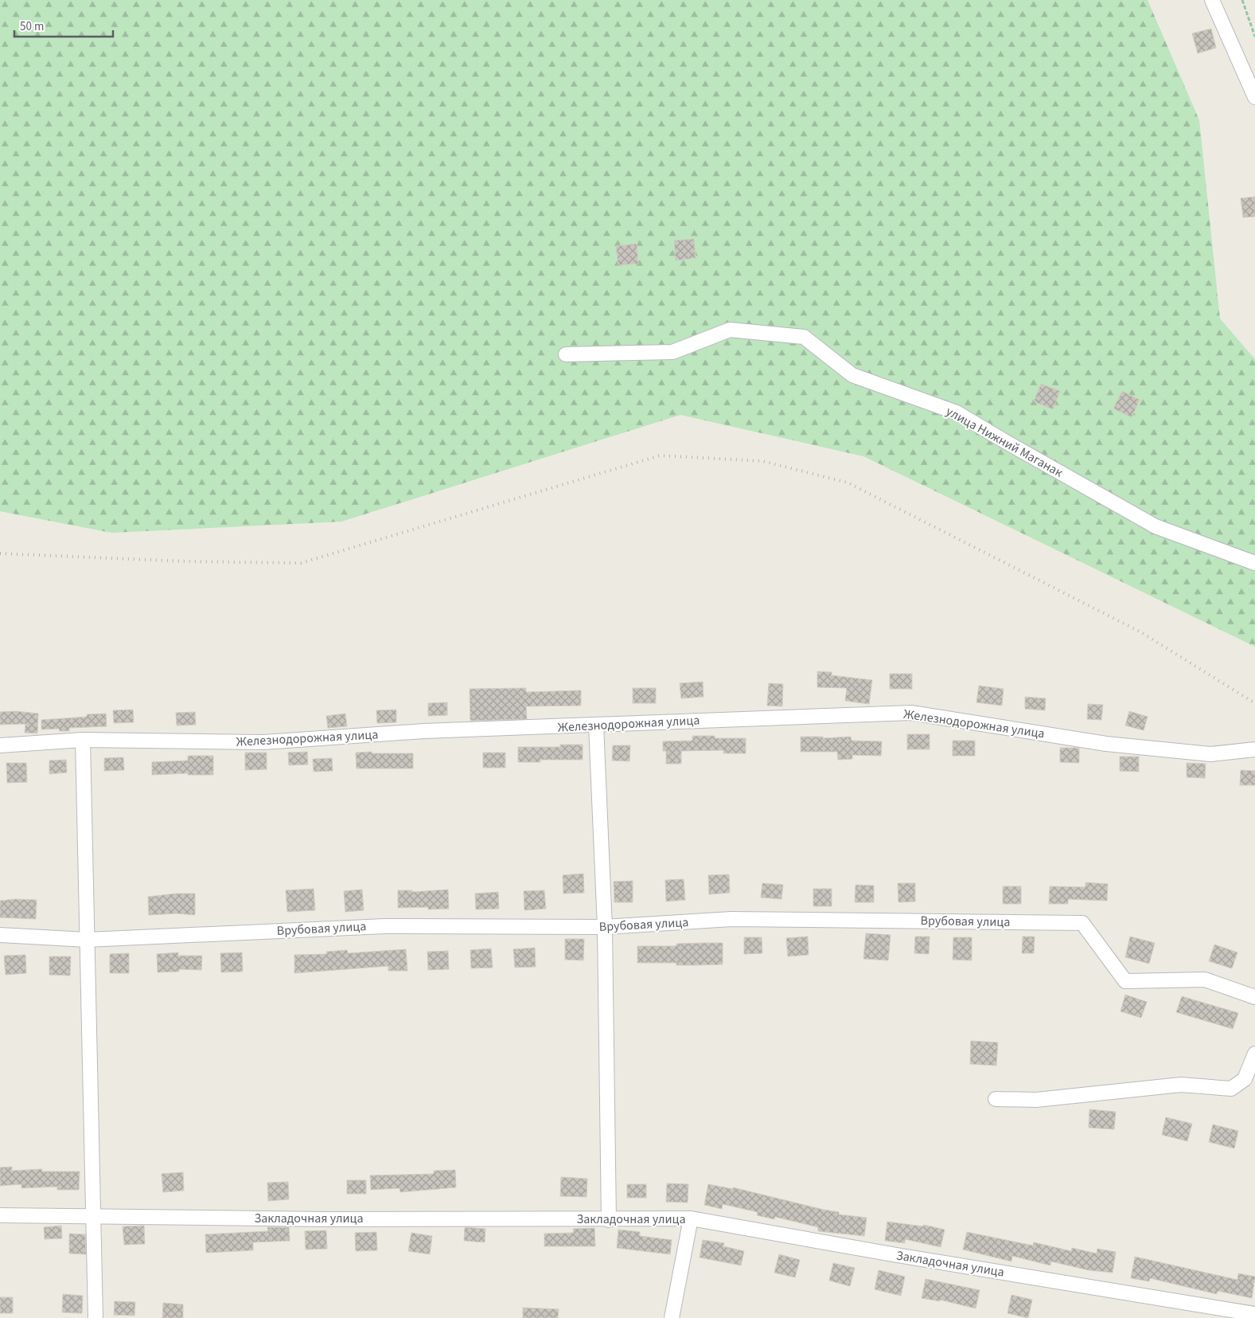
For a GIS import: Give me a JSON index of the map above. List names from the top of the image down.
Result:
{
  "streets": {
    "street": [
      "улица Нижний Маганак",
      "Железнодорожная улица",
      "Врубовая улица",
      "Закладочная улица"
    ]
  },
  "scale_bar": "50 m"
}
